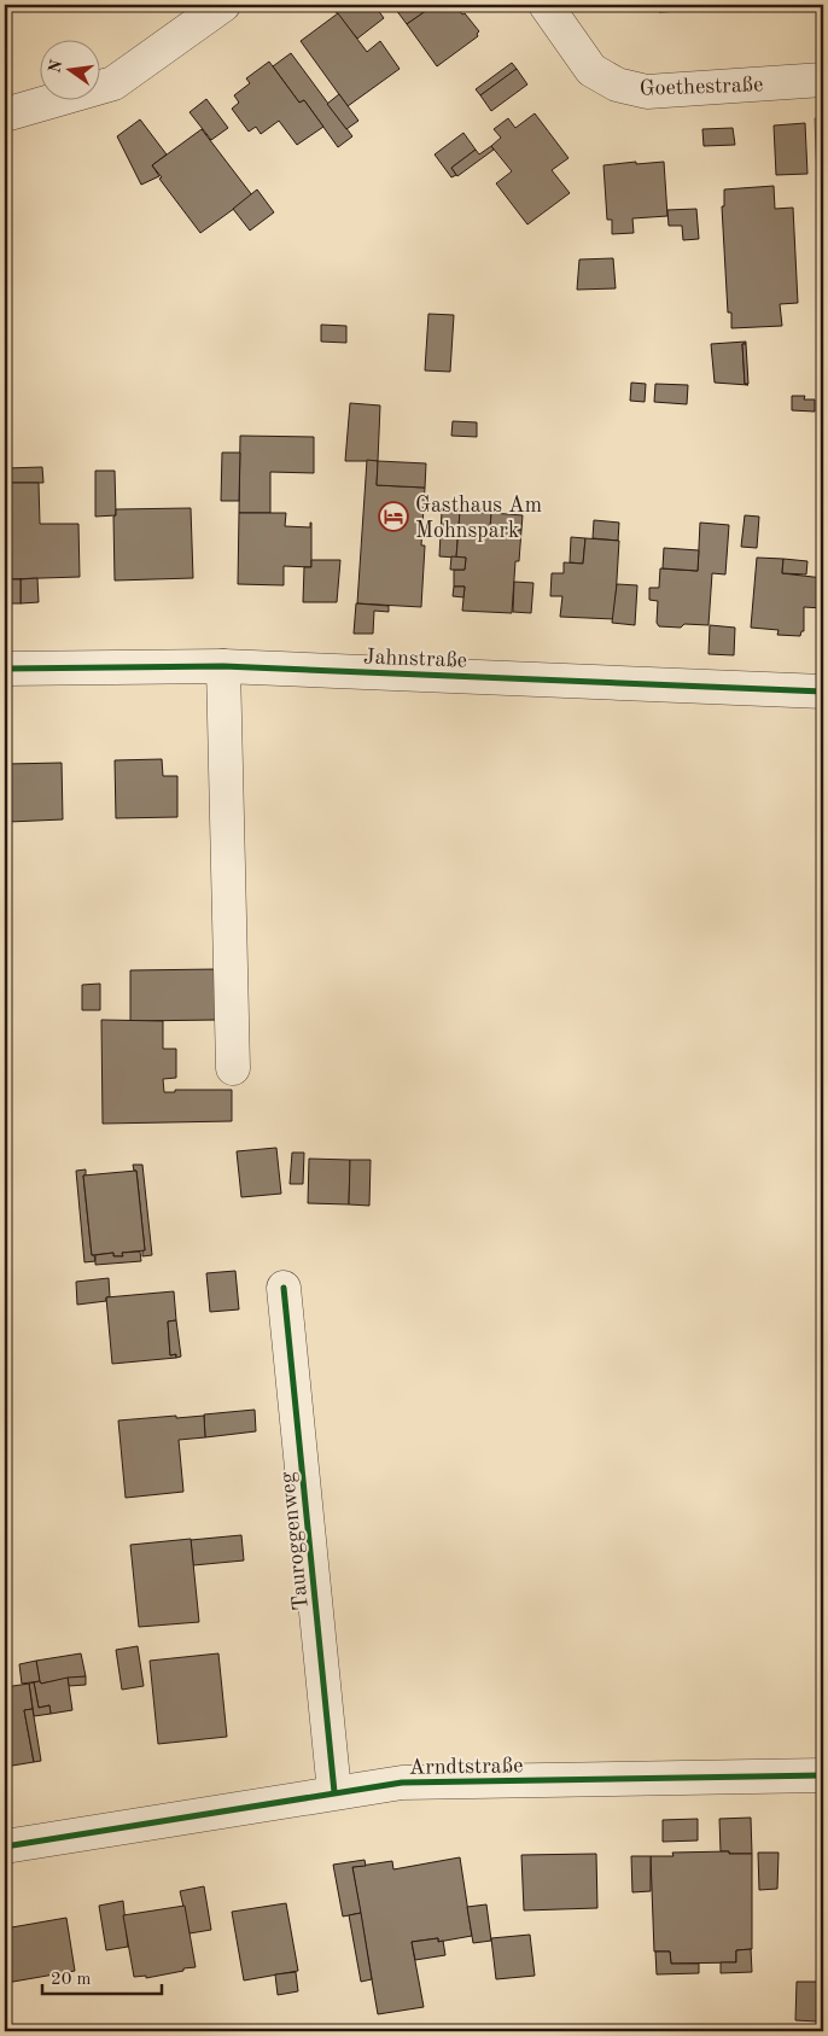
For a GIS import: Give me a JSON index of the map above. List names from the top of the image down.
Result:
{
  "streets": {
    "street": [
      "Goethestraße",
      "Jahnstraße",
      "Tauroggenweg",
      "Arndtstraße"
    ]
  },
  "crossings": [
    ["Tauroggenweg", "Arndtstraße"]
  ],
  "places": {
    "hotel": ["Gasthaus Am Mohnspark"]
  },
  "scale_bar": "20 m",
  "north": "left"
}
